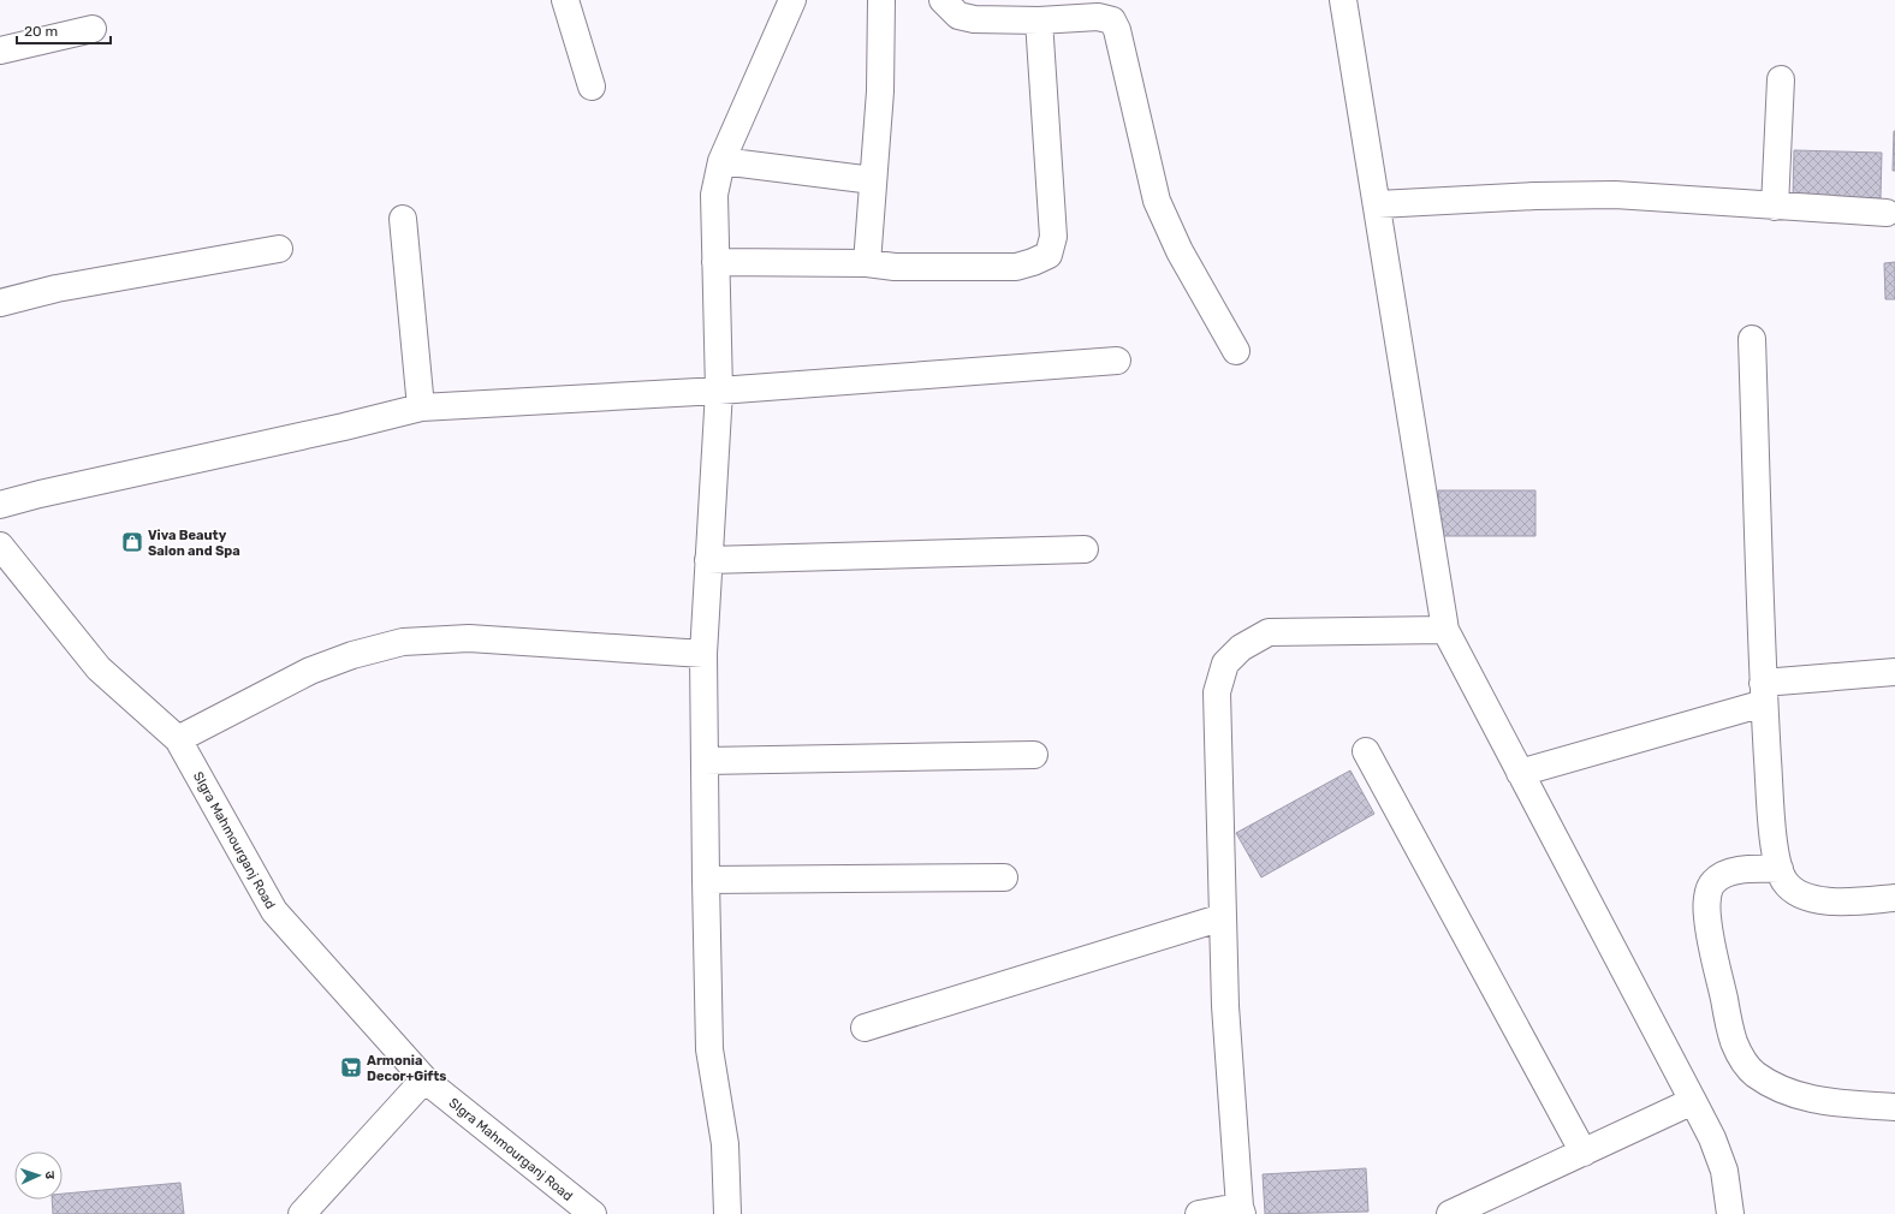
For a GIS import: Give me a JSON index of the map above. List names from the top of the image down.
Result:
{
  "streets": {
    "street": ["SIgra Mahmourganj Road"]
  },
  "places": {
    "shop": ["Viva Beauty Salon and Spa"],
    "supermarket": ["Armonia Decor+Gifts"]
  },
  "scale_bar": "20 m",
  "north": "right"
}
